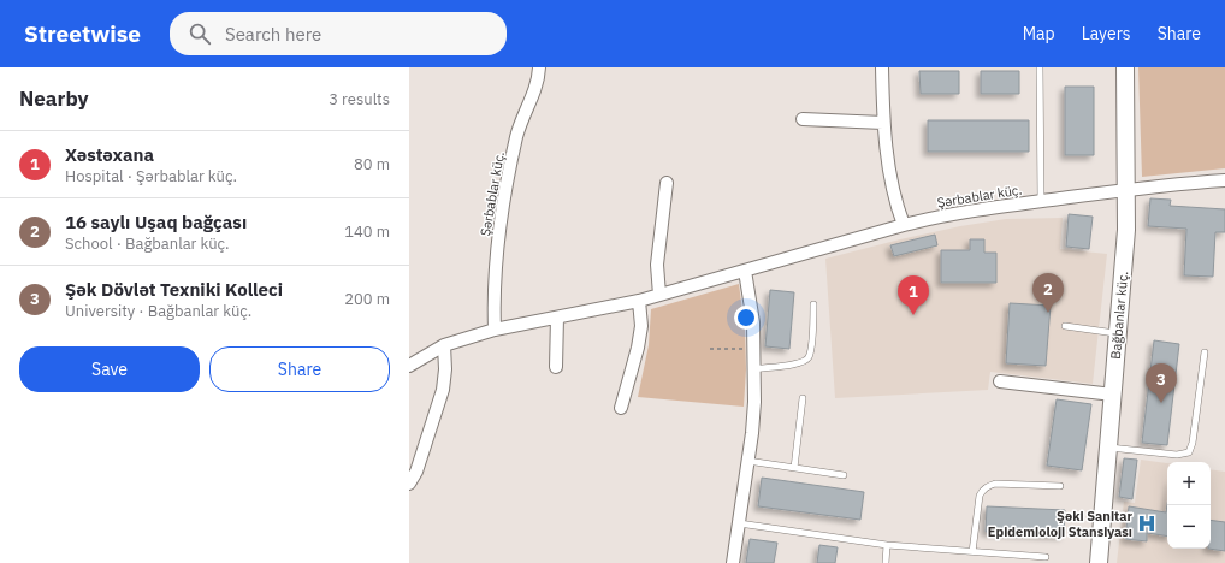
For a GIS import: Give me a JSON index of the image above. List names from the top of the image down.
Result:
{
  "streets": {
    "street": ["Şərbablar küç.", "Bağbanlar küç."]
  },
  "crossings": [
    ["Şərbablar küç.", "Bağbanlar küç."]
  ],
  "places": {
    "hospital": ["Şəki Sanitar Epidemioloji Stansiyası"]
  },
  "page": {
    "header": "Streetwise",
    "search": "Search here",
    "nav": ["Map", "Layers", "Share"],
    "heading": ["Nearby", "3 results"],
    "list": [
      {
        "mark": "1",
        "name": "Xəstəxana",
        "note": "Hospital · Şərbablar küç.",
        "value": "80 m"
      },
      {
        "mark": "2",
        "name": "16 saylı Uşaq bağçası",
        "note": "School · Bağbanlar küç.",
        "value": "140 m"
      },
      {
        "mark": "3",
        "name": "Şək Dövlət Texniki Kolleci",
        "note": "University · Bağbanlar küç.",
        "value": "200 m"
      }
    ],
    "pins": ["2", "1", "3"],
    "buttons": ["Save", "Share"],
    "map_buttons": ["+", "−"]
  }
}
